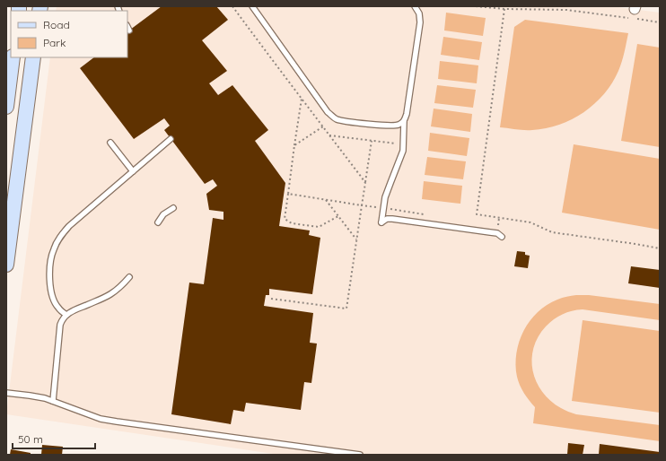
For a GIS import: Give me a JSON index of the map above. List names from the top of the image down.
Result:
{
  "legend": ["Road", "Park"],
  "scale_bar": "50 m"
}
